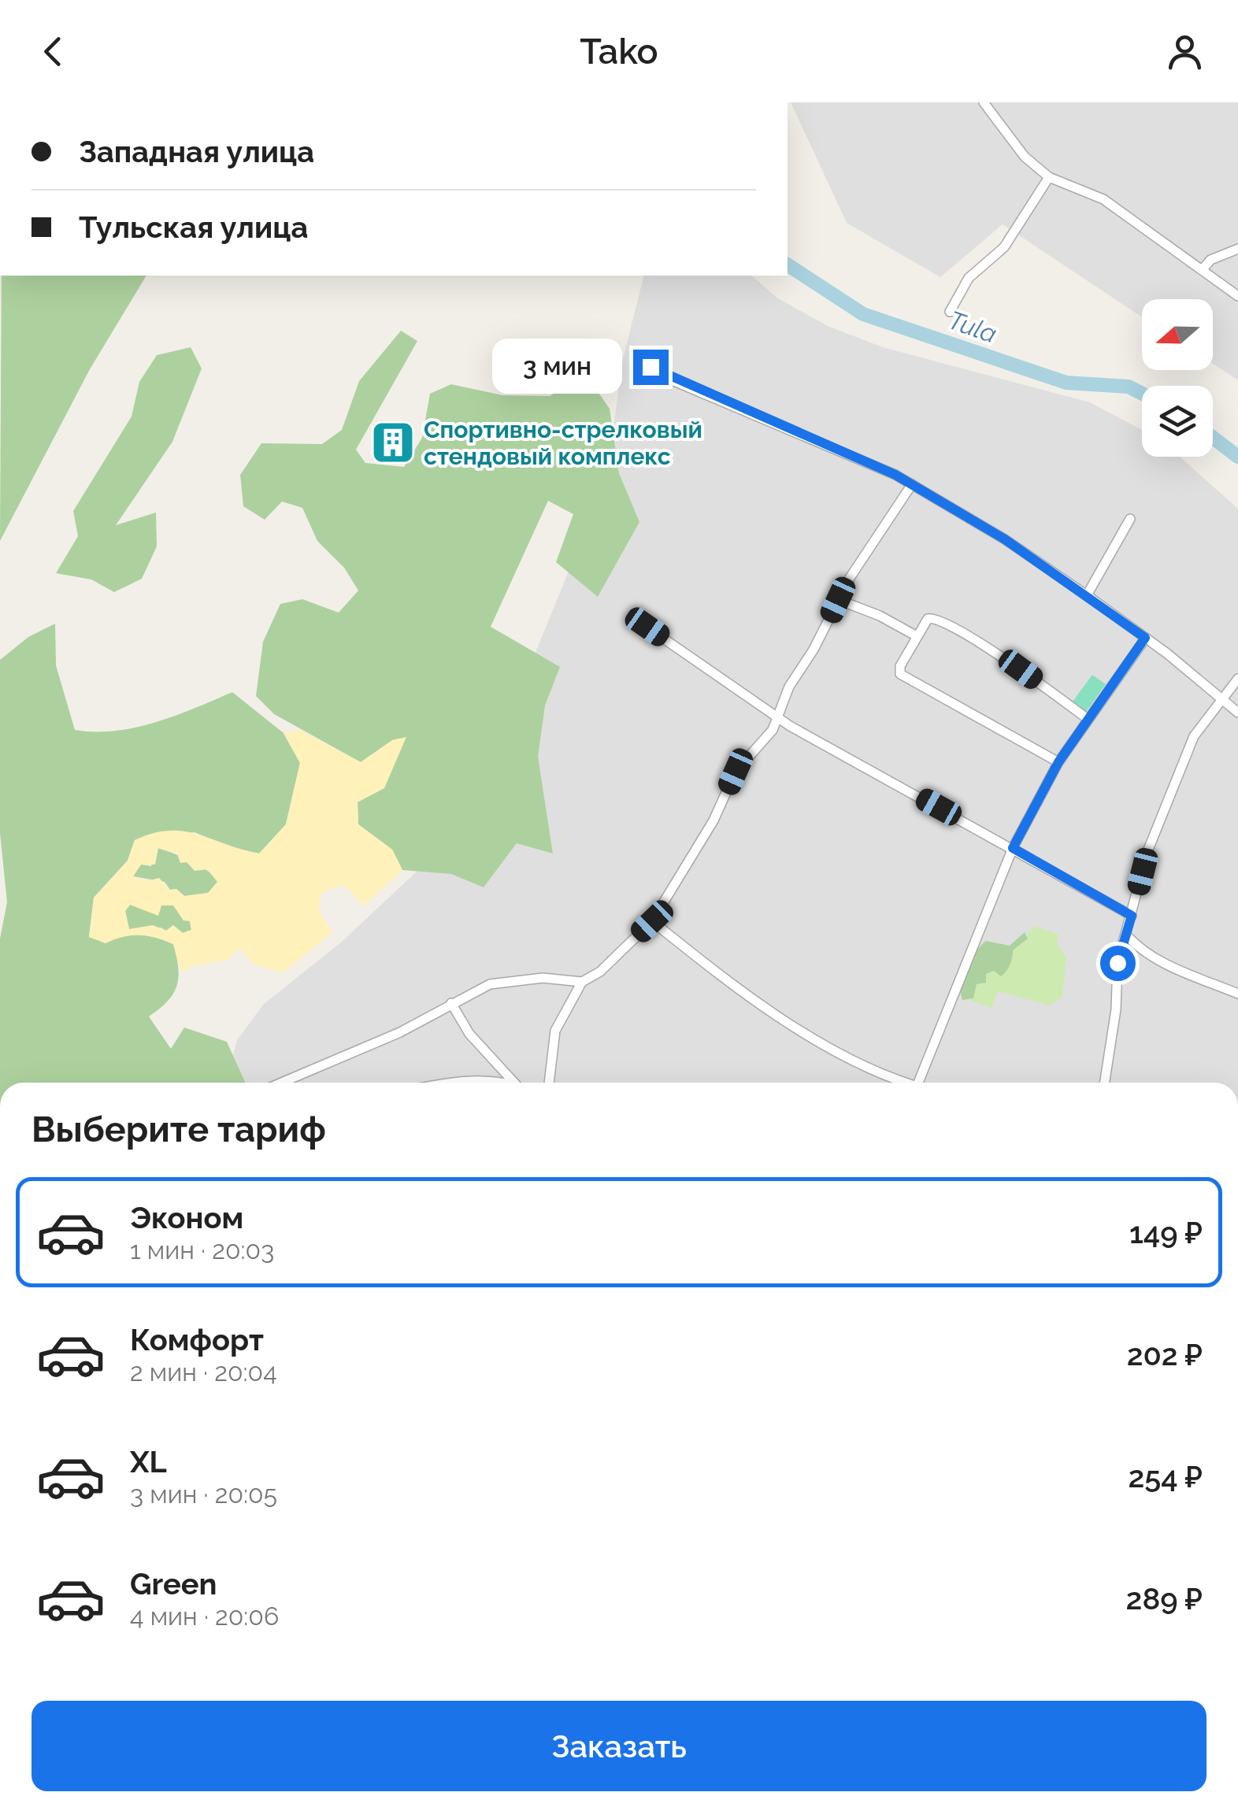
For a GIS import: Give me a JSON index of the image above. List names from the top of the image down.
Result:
{
  "water": ["Tula"],
  "places": {
    "building": ["Спортивно-стрелковый стендовый комплекс"]
  },
  "north": "left",
  "page": {
    "header": "Tako",
    "banner": ["Западная улица", "Тульская улица"],
    "bubble": "3 мин",
    "heading": "Выберите тариф",
    "list": [
      {
        "name": "Эконом",
        "note": "1 мин · 20:03",
        "value": "149 ₽"
      },
      {
        "name": "Комфорт",
        "note": "2 мин · 20:04",
        "value": "202 ₽"
      },
      {
        "name": "XL",
        "note": "3 мин · 20:05",
        "value": "254 ₽"
      },
      {
        "name": "Green",
        "note": "4 мин · 20:06",
        "value": "289 ₽"
      }
    ],
    "buttons": "Заказать"
  }
}
